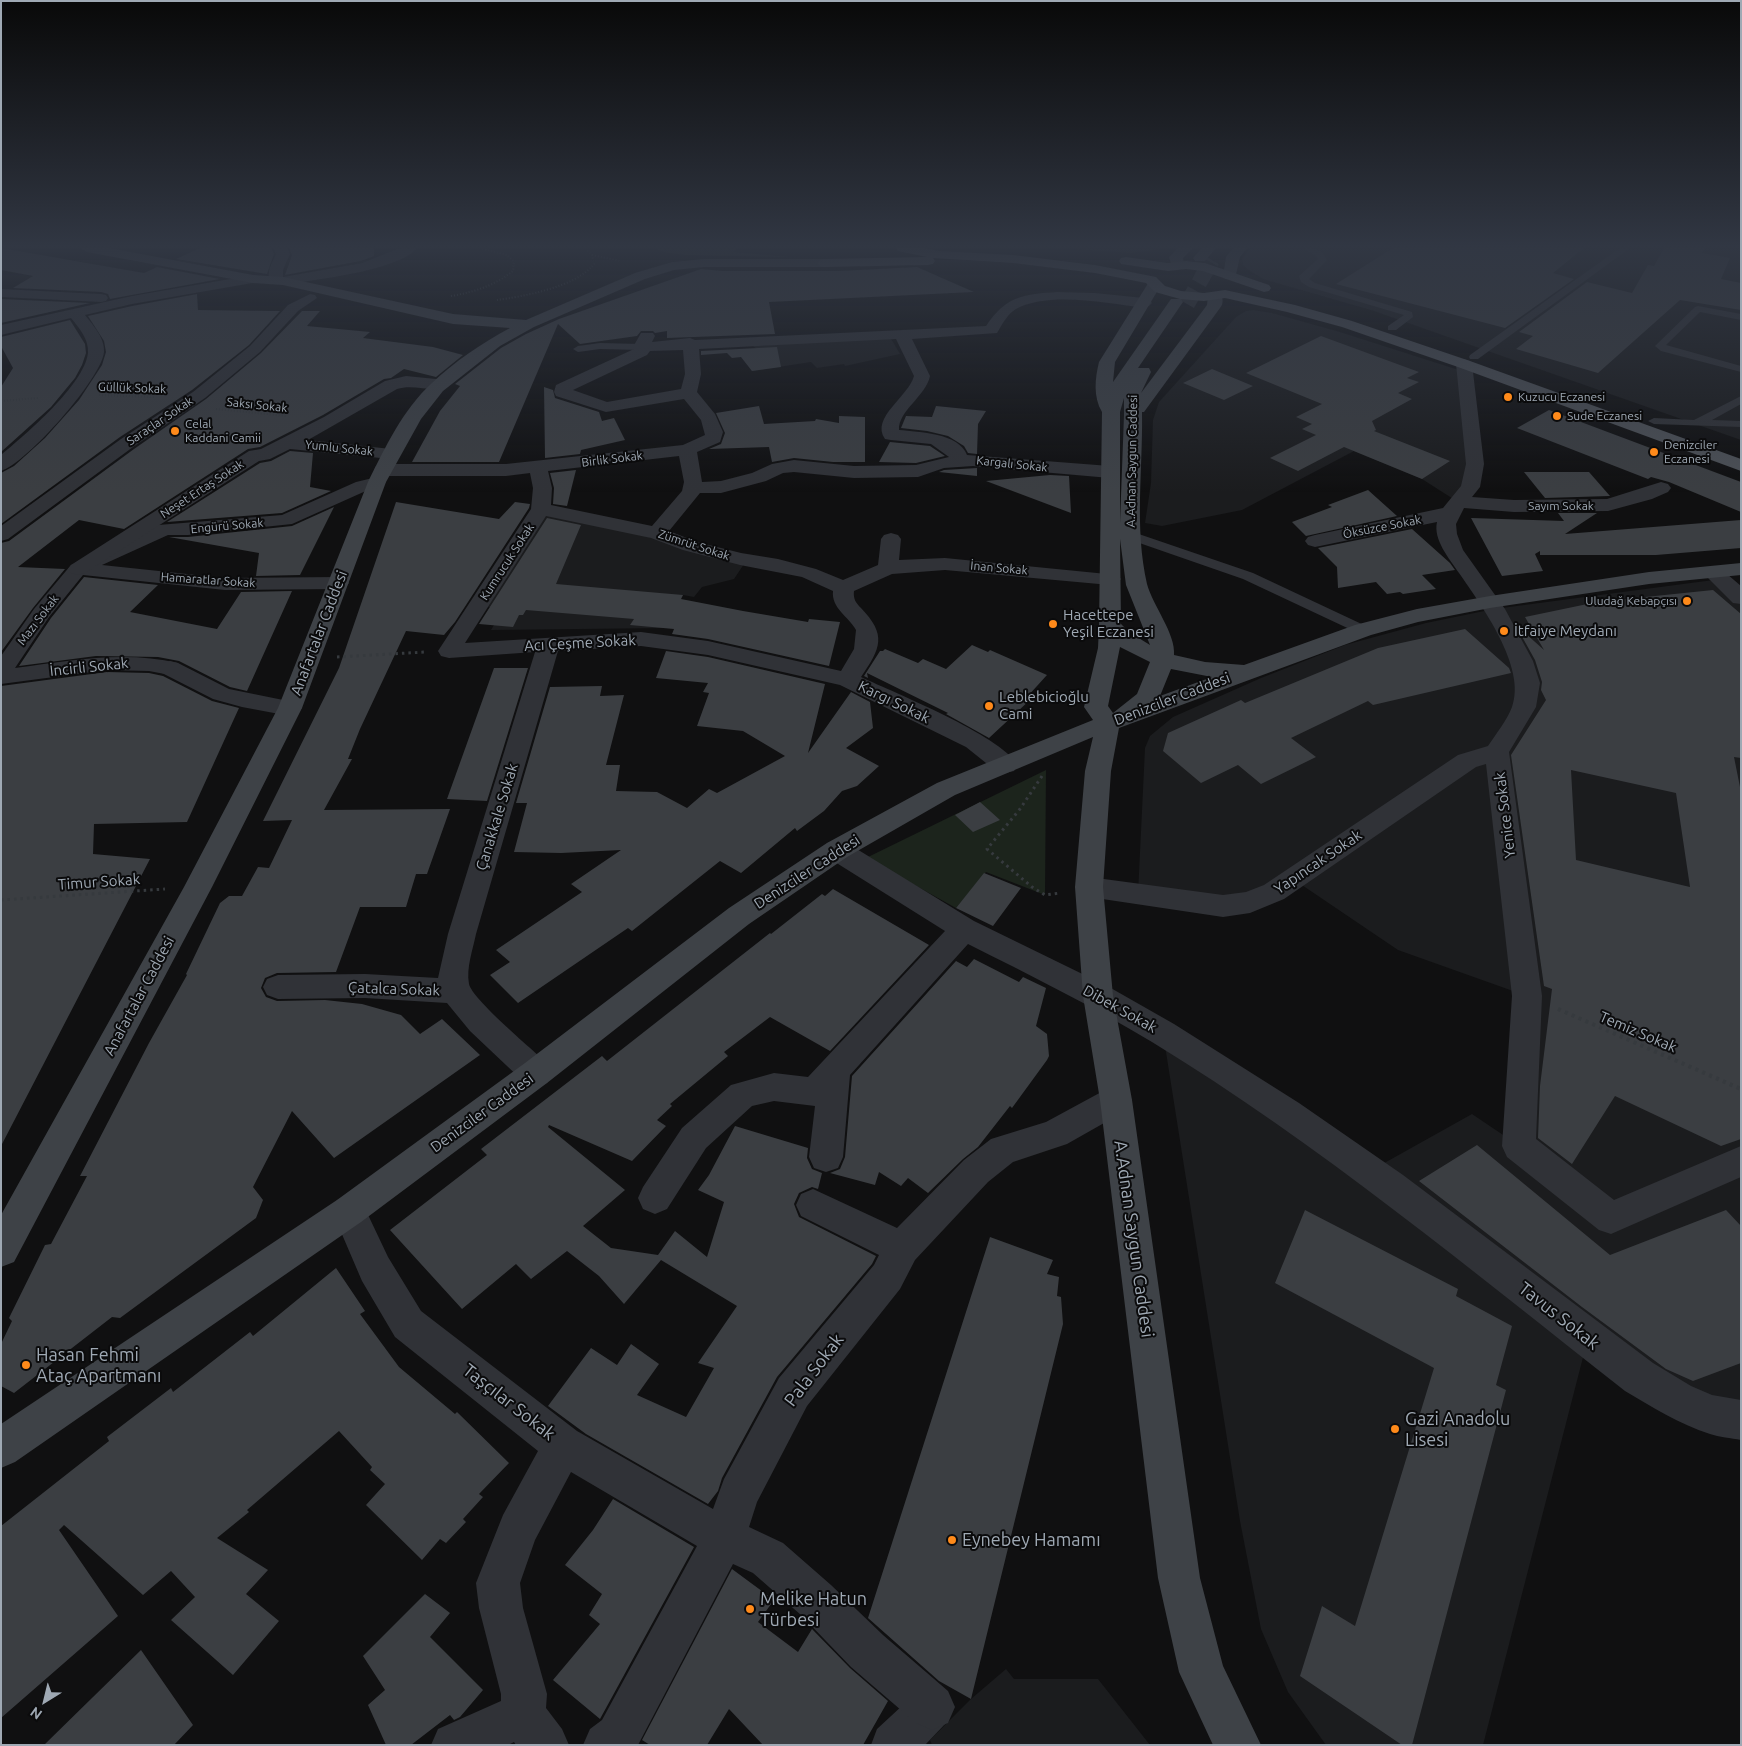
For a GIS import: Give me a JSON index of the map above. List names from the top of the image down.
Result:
{
  "streets": {
    "main road": ["A.Adnan Saygun Caddesi", "Anafartalar Caddesi", "Denizciler Caddesi"],
    "street": [
      "Saraçlar Sokak",
      "Yumlu Sokak",
      "Birlik Sokak",
      "Kargalı Sokak",
      "Neşet Ertaş Sokak",
      "Sayım Sokak",
      "Engürü Sokak",
      "Öksüzce Sokak",
      "Zümrüt Sokak",
      "Kumrucuk Sokak",
      "İnan Sokak",
      "Hamaratlar Sokak",
      "Mazı Sokak",
      "Acı Çeşme Sokak",
      "İncirli Sokak",
      "Kargı Sokak",
      "Yenice Sokak",
      "Çanakkale Sokak",
      "Yapıncak Sokak",
      "Çatalca Sokak",
      "Dibek Sokak",
      "Tavus Sokak",
      "Pala Sokak",
      "Taşçılar Sokak"
    ],
    "path": [
      "Güllük Sokak",
      "Saksı Sokak",
      "Timur Sokak",
      "Temiz Sokak"
    ]
  },
  "crossings": [
    ["Güllük Sokak", "Saksı Sokak"],
    ["Güllük Sokak", "Saraçlar Sokak"],
    ["Saksı Sokak", "Saraçlar Sokak"],
    ["Saksı Sokak", "Neşet Ertaş Sokak"],
    ["Yumlu Sokak", "Birlik Sokak"],
    ["Yumlu Sokak", "Neşet Ertaş Sokak"],
    ["Yumlu Sokak", "Engürü Sokak"],
    ["Yumlu Sokak", "Kumrucuk Sokak"],
    ["Yumlu Sokak", "Anafartalar Caddesi"],
    ["Birlik Sokak", "Kumrucuk Sokak"],
    ["A.Adnan Saygun Caddesi", "Kargalı Sokak"],
    ["A.Adnan Saygun Caddesi", "İnan Sokak"],
    ["A.Adnan Saygun Caddesi", "Denizciler Caddesi"],
    ["A.Adnan Saygun Caddesi", "Yapıncak Sokak"],
    ["A.Adnan Saygun Caddesi", "Dibek Sokak"],
    ["A.Adnan Saygun Caddesi", "Pala Sokak"],
    ["Neşet Ertaş Sokak", "Engürü Sokak"],
    ["Neşet Ertaş Sokak", "Hamaratlar Sokak"],
    ["Neşet Ertaş Sokak", "Mazı Sokak"],
    ["Neşet Ertaş Sokak", "Anafartalar Caddesi"],
    ["Sayım Sokak", "Öksüzce Sokak"],
    ["Sayım Sokak", "Yenice Sokak"],
    ["Engürü Sokak", "Hamaratlar Sokak"],
    ["Engürü Sokak", "Mazı Sokak"],
    ["Engürü Sokak", "Anafartalar Caddesi"],
    ["Öksüzce Sokak", "Yenice Sokak"],
    ["Zümrüt Sokak", "Kumrucuk Sokak"],
    ["Zümrüt Sokak", "İnan Sokak"],
    ["Zümrüt Sokak", "Kargı Sokak"],
    ["Kumrucuk Sokak", "Acı Çeşme Sokak"],
    ["İnan Sokak", "Kargı Sokak"],
    ["Hamaratlar Sokak", "Mazı Sokak"],
    ["Hamaratlar Sokak", "Anafartalar Caddesi"],
    ["Mazı Sokak", "İncirli Sokak"],
    ["Anafartalar Caddesi", "İncirli Sokak"],
    ["Anafartalar Caddesi", "Timur Sokak"],
    ["Acı Çeşme Sokak", "Kargı Sokak"],
    ["Acı Çeşme Sokak", "Çanakkale Sokak"],
    ["Denizciler Caddesi", "Kargı Sokak"],
    ["Denizciler Caddesi", "Yenice Sokak"],
    ["Denizciler Caddesi", "Çatalca Sokak"],
    ["Denizciler Caddesi", "Dibek Sokak"],
    ["Denizciler Caddesi", "Taşçılar Sokak"],
    ["Yenice Sokak", "Yapıncak Sokak"],
    ["Yenice Sokak", "Temiz Sokak"],
    ["Çanakkale Sokak", "Çatalca Sokak"],
    ["Dibek Sokak", "Tavus Sokak"],
    ["Pala Sokak", "Taşçılar Sokak"]
  ],
  "places": [
    "Kuzucu Eczanesi",
    "Sude Eczanesi",
    "Celal Kaddani Camii",
    "Denizciler Eczanesi",
    "Uludağ Kebapçısı",
    "Hacettepe Yeşil Eczanesi",
    "İtfaiye Meydanı",
    "Leblebicioğlu Cami",
    "Hasan Fehmi Ataç Apartmanı",
    "Gazi Anadolu Lisesi",
    "Eynebey Hamamı",
    "Melike Hatun Türbesi"
  ],
  "north": "bottom left"
}
